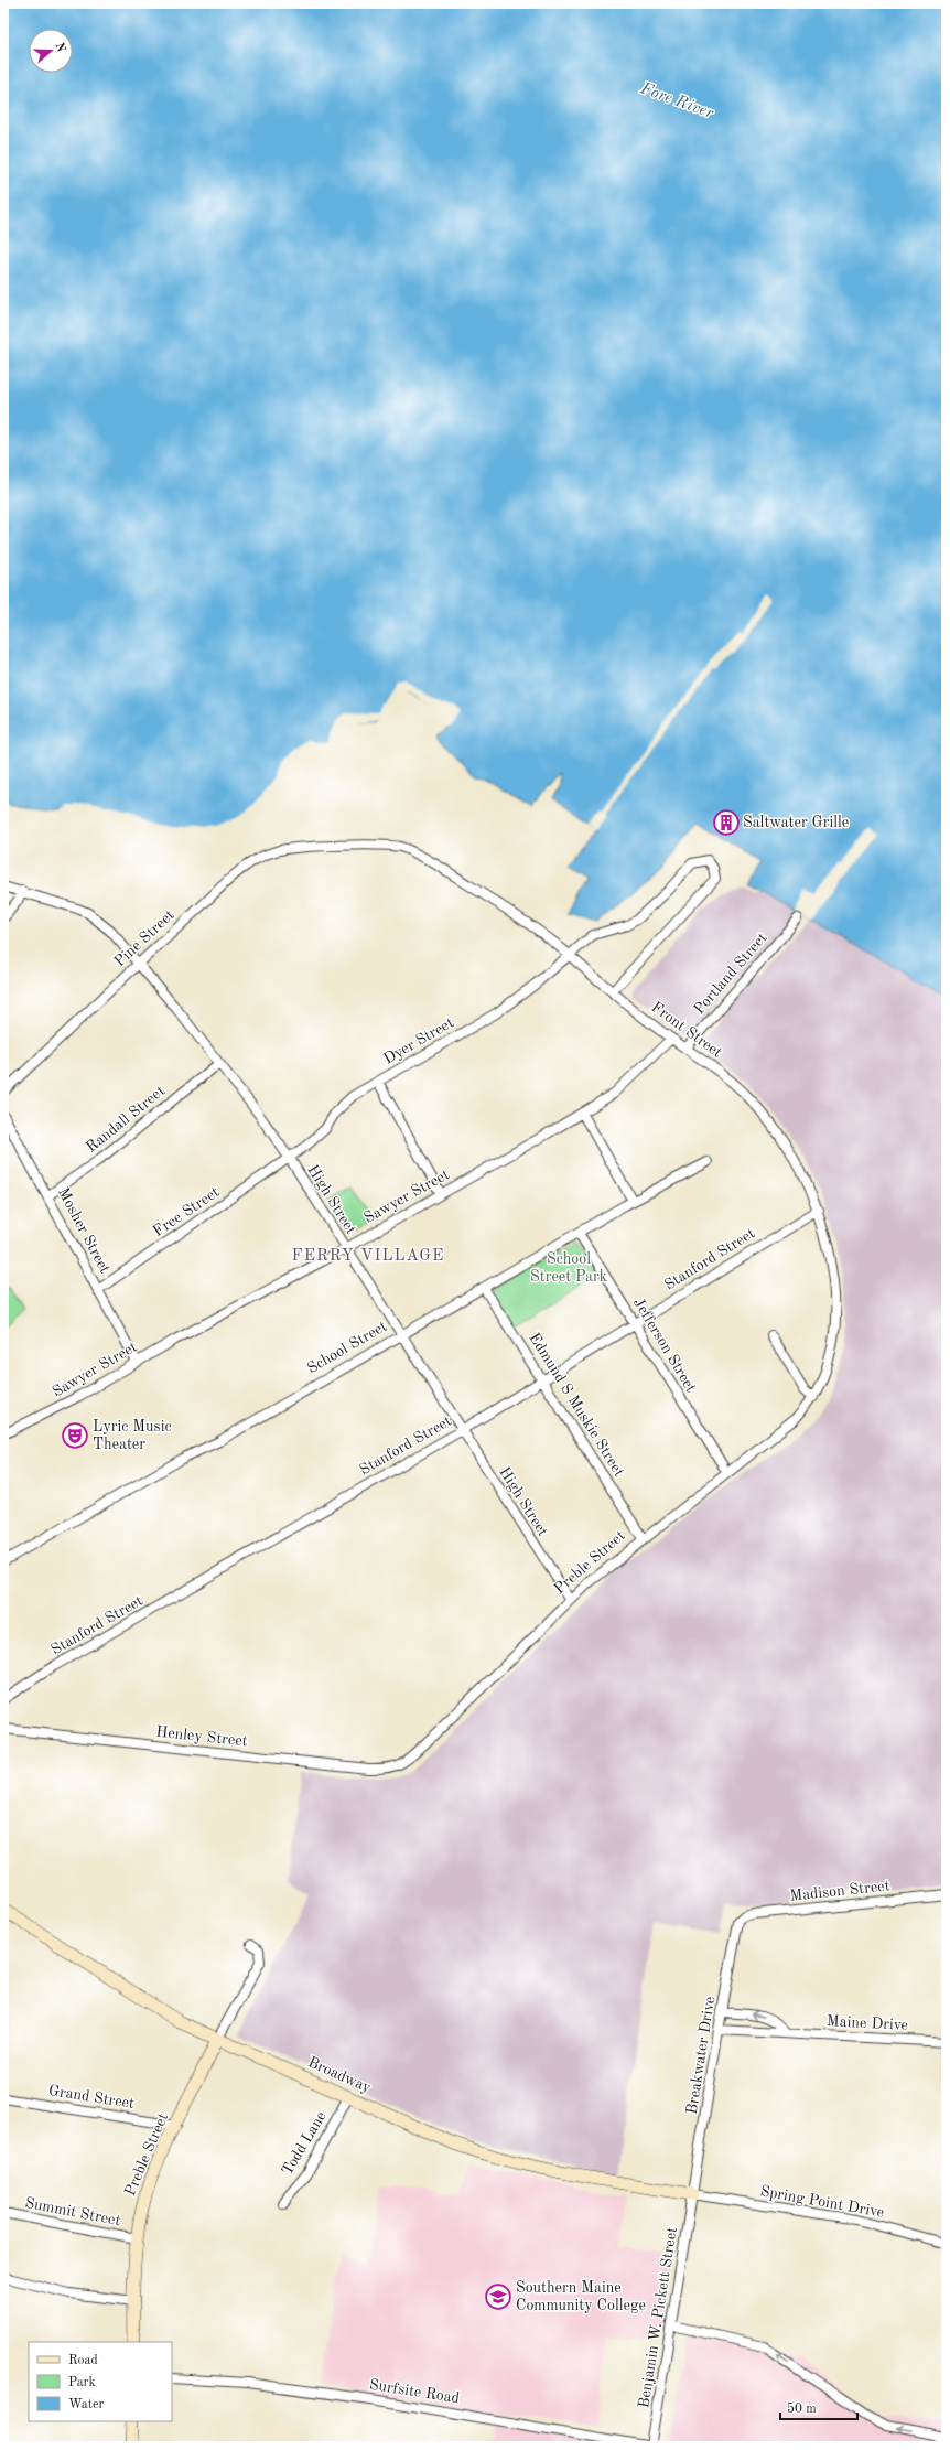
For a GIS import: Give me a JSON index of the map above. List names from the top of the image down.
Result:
{
  "streets": {
    "street": [
      "Pine Street",
      "Portland Street",
      "Front Street",
      "Dyer Street",
      "Randall Street",
      "Sawyer Street",
      "High Street",
      "Free Street",
      "Mosher Street",
      "Stanford Street",
      "Jefferson Street",
      "School Street",
      "Edmund S Muskie Street",
      "Preble Street",
      "Henley Street",
      "Madison Street",
      "Maine Drive",
      "Breakwater Drive",
      "Broadway",
      "Grand Street",
      "Todd Lane",
      "Spring Point Drive",
      "Summit Street",
      "Benjamin W. Pickett Street",
      "Surfsite Road"
    ]
  },
  "crossings": [
    ["Pine Street", "Front Street"],
    ["Pine Street", "High Street"],
    ["Portland Street", "Front Street"],
    ["Front Street", "Dyer Street"],
    ["Front Street", "Sawyer Street"],
    ["Front Street", "Stanford Street"],
    ["Front Street", "Preble Street"],
    ["Dyer Street", "High Street"],
    ["Dyer Street", "Free Street"],
    ["Randall Street", "High Street"],
    ["Randall Street", "Mosher Street"],
    ["Sawyer Street", "High Street"],
    ["Sawyer Street", "Mosher Street"],
    ["High Street", "Free Street"],
    ["High Street", "Stanford Street"],
    ["High Street", "School Street"],
    ["High Street", "Preble Street"],
    ["Free Street", "Mosher Street"],
    ["Stanford Street", "Jefferson Street"],
    ["Stanford Street", "Edmund S Muskie Street"],
    ["Jefferson Street", "School Street"],
    ["Jefferson Street", "Preble Street"],
    ["School Street", "Edmund S Muskie Street"],
    ["Edmund S Muskie Street", "Preble Street"],
    ["Preble Street", "Henley Street"],
    ["Preble Street", "Broadway"],
    ["Preble Street", "Grand Street"],
    ["Preble Street", "Summit Street"],
    ["Madison Street", "Breakwater Drive"],
    ["Maine Drive", "Breakwater Drive"],
    ["Breakwater Drive", "Broadway"],
    ["Breakwater Drive", "Spring Point Drive"],
    ["Breakwater Drive", "Benjamin W. Pickett Street"],
    ["Broadway", "Todd Lane"],
    ["Broadway", "Spring Point Drive"],
    ["Broadway", "Benjamin W. Pickett Street"],
    ["Spring Point Drive", "Benjamin W. Pickett Street"],
    ["Benjamin W. Pickett Street", "Surfsite Road"]
  ],
  "districts": ["FERRY VILLAGE"],
  "water": ["Fore River"],
  "parks": ["School Street Park"],
  "places": {
    "building": ["Saltwater Grille"],
    "theatre": ["Lyric Music Theater"],
    "school or university": ["Southern Maine Community College"]
  },
  "legend": ["Road", "Park", "Water"],
  "scale_bar": "50 m",
  "north": "right"
}
